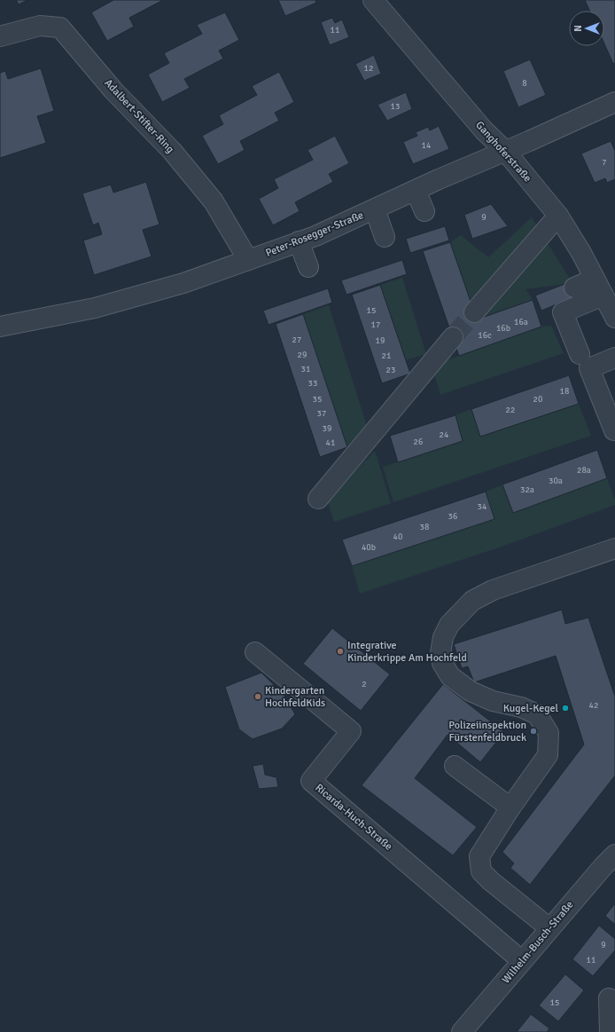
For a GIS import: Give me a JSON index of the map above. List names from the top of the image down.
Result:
{
  "streets": {
    "street": [
      "Adalbert-Stifter-Ring",
      "Ganghoferstraße",
      "Peter-Rosegger-Straße",
      "Ricarda-Huch-Straße",
      "Wilhelm-Busch-Straße"
    ]
  },
  "crossings": [
    ["Adalbert-Stifter-Ring", "Peter-Rosegger-Straße"],
    ["Ganghoferstraße", "Peter-Rosegger-Straße"],
    ["Ricarda-Huch-Straße", "Wilhelm-Busch-Straße"]
  ],
  "places": [
    "Integrative Kinderkrippe Am Hochfeld",
    "Kindergarten HochfeldKids",
    "Kugel-Kegel",
    "Polizeiinspektion Fürstenfeldbruck"
  ],
  "house_numbers": [
    "11",
    "12",
    "8",
    "13",
    "14",
    "7",
    "9",
    "15",
    "16a",
    "17",
    "16b",
    "16c",
    "27",
    "19",
    "29",
    "21",
    "31",
    "23",
    "33",
    "18",
    "35",
    "20",
    "22",
    "37",
    "39",
    "24",
    "26",
    "41",
    "28a",
    "30a",
    "32a",
    "34",
    "36",
    "38",
    "40",
    "40b",
    "2",
    "42",
    "9",
    "11",
    "15"
  ],
  "north": "left"
}
